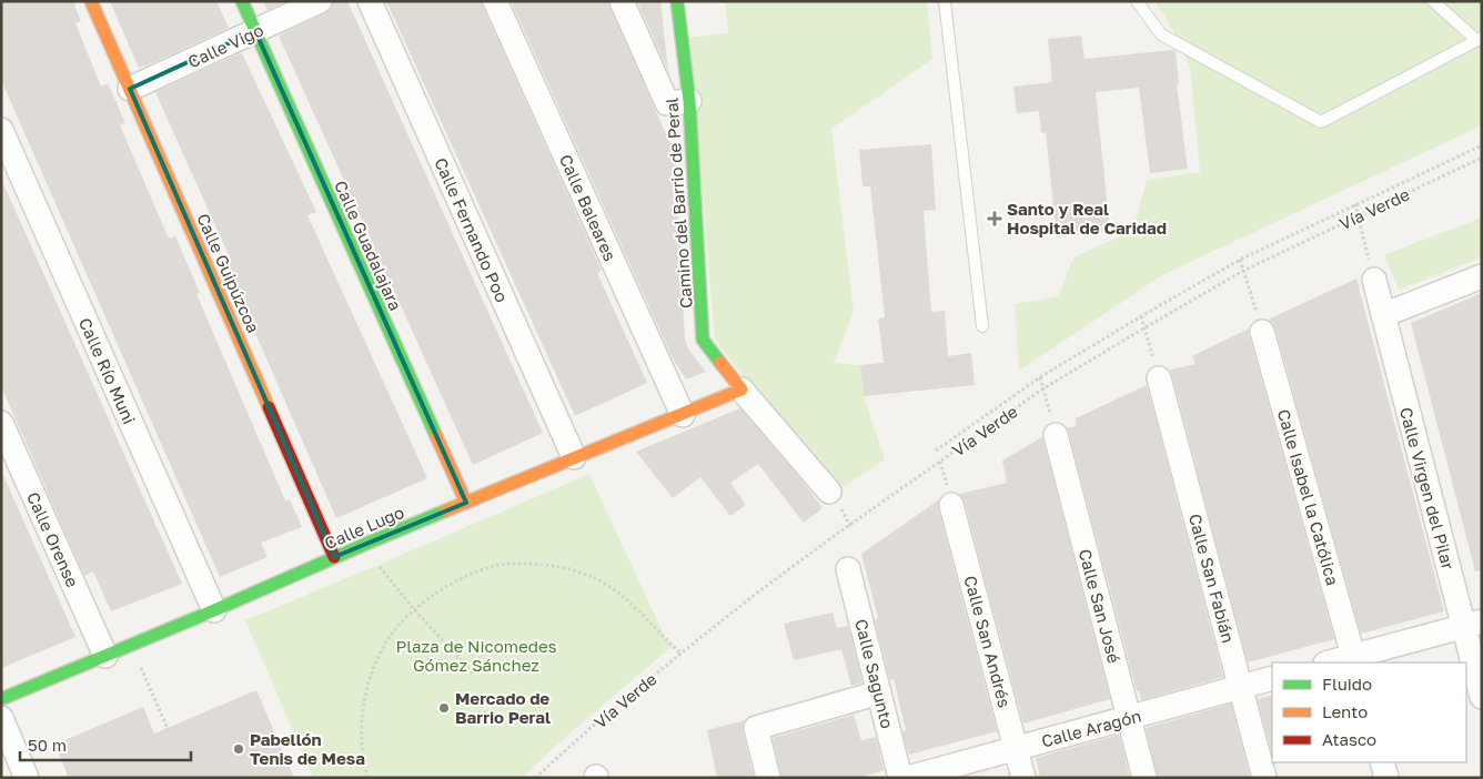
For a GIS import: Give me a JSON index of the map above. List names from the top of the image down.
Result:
{
  "streets": {
    "street": [
      "Calle Vigo",
      "Camino del Barrio de Peral",
      "Calle Baleares",
      "Calle Fernando Poo",
      "Calle Guadalajara",
      "Calle Guipúzcoa",
      "Calle Río Muni",
      "Calle Virgen del Pilar",
      "Calle Isabel la Católica",
      "Calle Lugo",
      "Calle Orense",
      "Calle San Fabián",
      "Calle San José",
      "Calle San Andrés",
      "Calle Sagunto",
      "Calle Aragón"
    ],
    "path": ["Vía Verde"]
  },
  "crossings": [
    ["Calle Vigo", "Calle Guadalajara"],
    ["Calle Vigo", "Calle Guipúzcoa"],
    ["Camino del Barrio de Peral", "Calle Lugo"],
    ["Calle Baleares", "Calle Lugo"],
    ["Calle Fernando Poo", "Calle Lugo"],
    ["Calle Guadalajara", "Calle Lugo"],
    ["Calle Guipúzcoa", "Calle Lugo"],
    ["Calle Río Muni", "Calle Lugo"],
    ["Calle Lugo", "Calle Orense"],
    ["Calle San Fabián", "Calle Aragón"],
    ["Calle San José", "Calle Aragón"],
    ["Calle San Andrés", "Calle Aragón"]
  ],
  "parks": ["Plaza de Nicomedes Gómez Sánchez"],
  "places": {
    "health": ["Santo y Real Hospital de Caridad"],
    "other": ["Mercado de Barrio Peral", "Pabellón Tenis de Mesa"]
  },
  "legend": ["Fluido", "Lento", "Atasco"],
  "scale_bar": "50 m"
}
